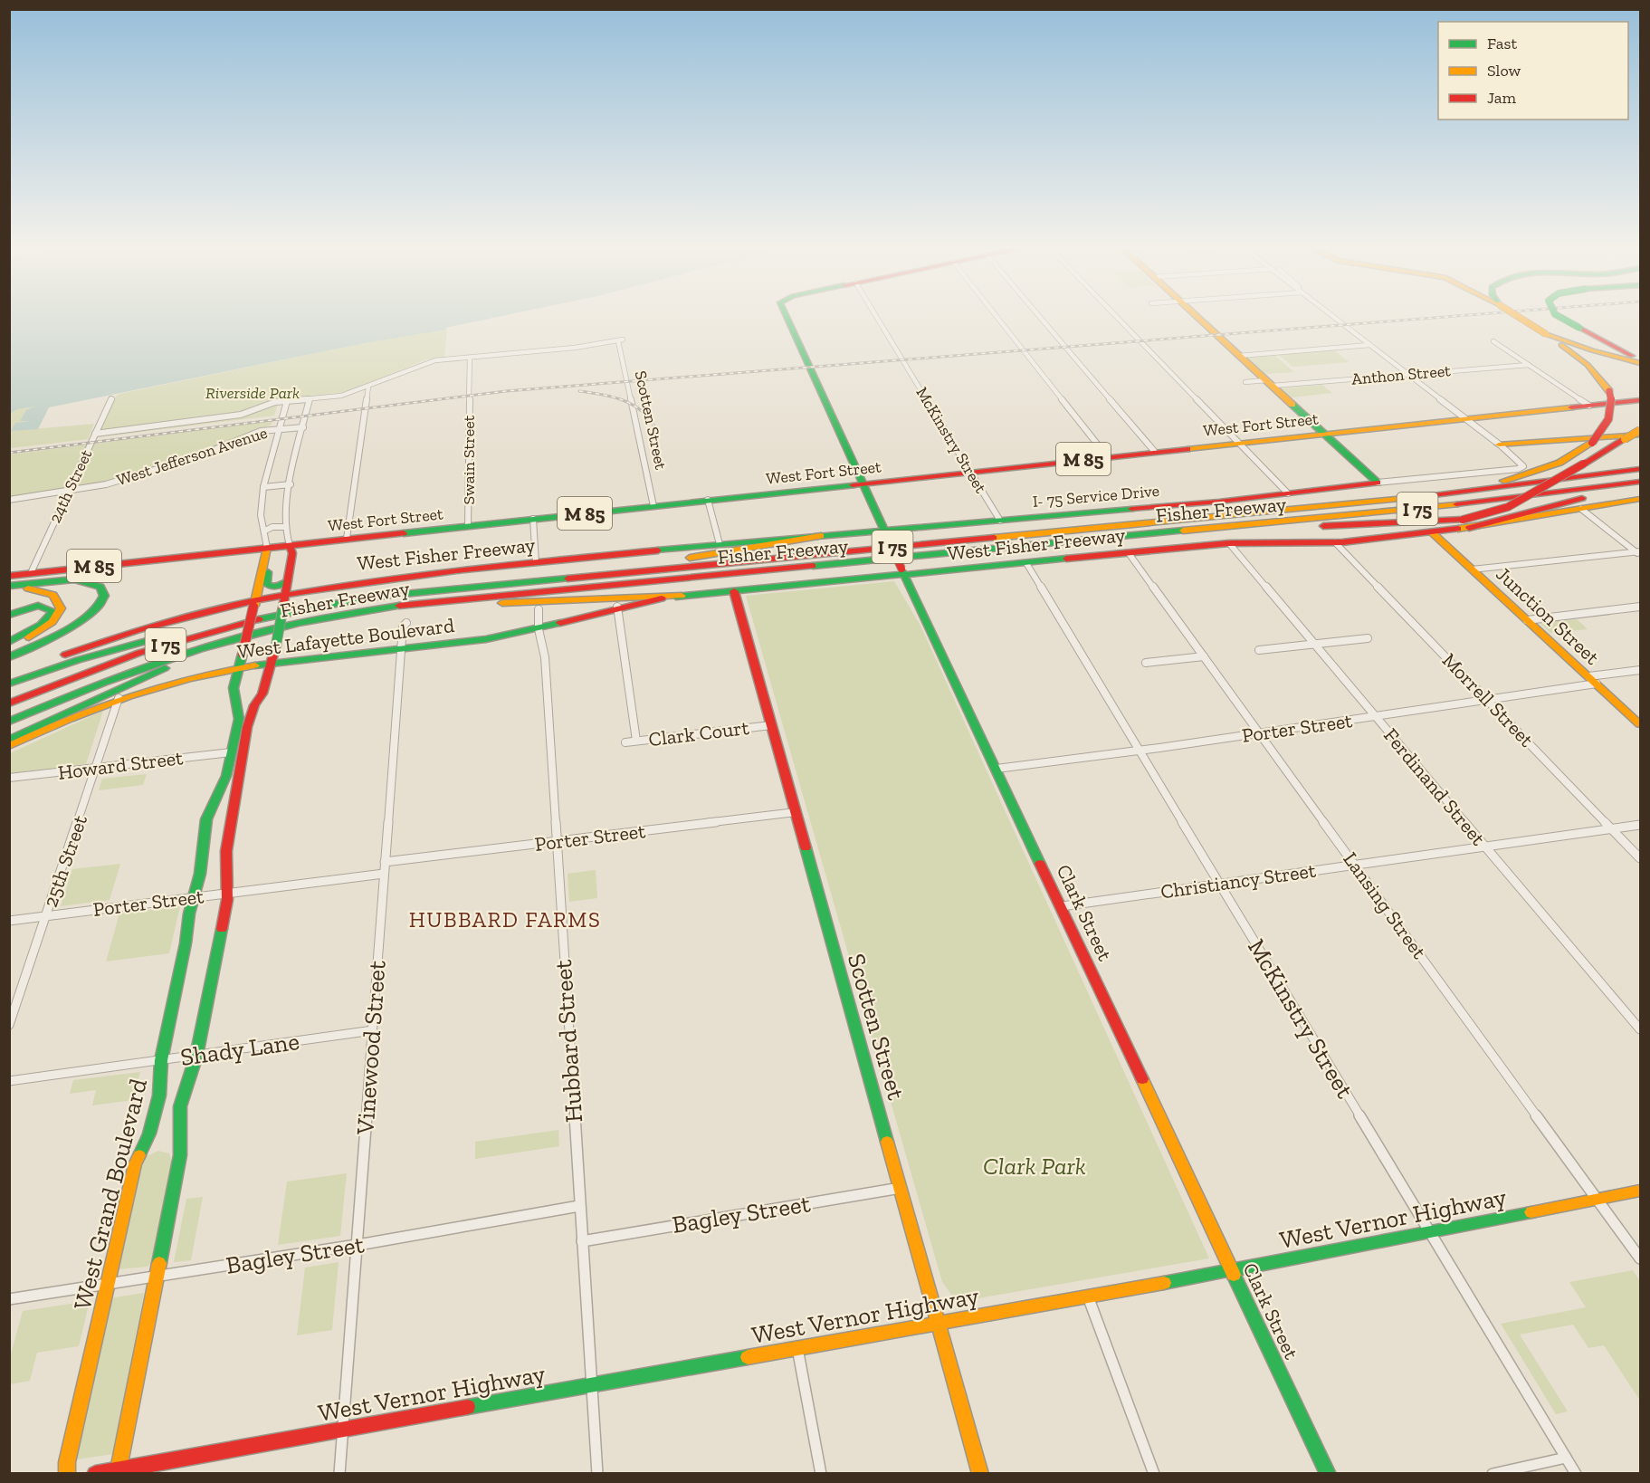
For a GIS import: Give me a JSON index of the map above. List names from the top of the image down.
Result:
{
  "streets": {
    "main road": [
      "Scotten Street",
      "West Fort Street",
      "M 85",
      "I- 75 Service Drive",
      "I 75",
      "Fisher Freeway",
      "West Fisher Freeway",
      "Junction Street",
      "West Lafayette Boulevard",
      "Clark Street",
      "West Grand Boulevard",
      "West Vernor Highway"
    ],
    "street": [
      "Anthon Street",
      "McKinstry Street",
      "West Jefferson Avenue",
      "Swain Street",
      "24th Street",
      "Morrell Street",
      "Porter Street",
      "Clark Court",
      "Howard Street",
      "Ferdinand Street",
      "25th Street",
      "Christiancy Street",
      "Lansing Street",
      "Hubbard Street",
      "Vinewood Street",
      "Shady Lane",
      "Bagley Street"
    ]
  },
  "crossings": [
    ["Scotten Street", "West Fort Street"],
    ["Scotten Street", "Swain Street"],
    ["Scotten Street", "West Fisher Freeway"],
    ["Scotten Street", "Porter Street"],
    ["Scotten Street", "Clark Court"],
    ["Scotten Street", "Bagley Street"],
    ["Scotten Street", "West Vernor Highway"],
    ["West Fort Street", "McKinstry Street"],
    ["West Fort Street", "Swain Street"],
    ["West Fort Street", "24th Street"],
    ["West Fort Street", "Clark Street"],
    ["West Fort Street", "West Grand Boulevard"],
    ["McKinstry Street", "I- 75 Service Drive"],
    ["McKinstry Street", "West Fisher Freeway"],
    ["McKinstry Street", "Porter Street"],
    ["McKinstry Street", "Christiancy Street"],
    ["McKinstry Street", "West Vernor Highway"],
    ["West Jefferson Avenue", "24th Street"],
    ["West Jefferson Avenue", "West Grand Boulevard"],
    ["I- 75 Service Drive", "West Fisher Freeway"],
    ["West Fisher Freeway", "Junction Street"],
    ["West Fisher Freeway", "West Lafayette Boulevard"],
    ["West Fisher Freeway", "Morrell Street"],
    ["West Fisher Freeway", "Ferdinand Street"],
    ["West Fisher Freeway", "Lansing Street"],
    ["West Fisher Freeway", "Clark Street"],
    ["West Fisher Freeway", "West Grand Boulevard"],
    ["Junction Street", "Porter Street"],
    ["West Lafayette Boulevard", "25th Street"],
    ["West Lafayette Boulevard", "Hubbard Street"],
    ["West Lafayette Boulevard", "Vinewood Street"],
    ["West Lafayette Boulevard", "West Grand Boulevard"],
    ["Morrell Street", "Porter Street"],
    ["Morrell Street", "Christiancy Street"],
    ["Porter Street", "Ferdinand Street"],
    ["Porter Street", "25th Street"],
    ["Porter Street", "Lansing Street"],
    ["Porter Street", "Clark Street"],
    ["Porter Street", "Hubbard Street"],
    ["Porter Street", "Vinewood Street"],
    ["Porter Street", "West Grand Boulevard"],
    ["Howard Street", "25th Street"],
    ["Howard Street", "West Grand Boulevard"],
    ["Ferdinand Street", "Christiancy Street"],
    ["Christiancy Street", "Lansing Street"],
    ["Christiancy Street", "Clark Street"],
    ["Lansing Street", "West Vernor Highway"],
    ["Clark Street", "West Vernor Highway"],
    ["Hubbard Street", "Bagley Street"],
    ["Hubbard Street", "West Vernor Highway"],
    ["Vinewood Street", "Shady Lane"],
    ["Vinewood Street", "Bagley Street"],
    ["Vinewood Street", "West Vernor Highway"],
    ["Shady Lane", "West Grand Boulevard"],
    ["West Grand Boulevard", "Bagley Street"]
  ],
  "districts": ["HUBBARD FARMS"],
  "parks": ["Riverside Park", "Clark Park"],
  "legend": ["Fast", "Slow", "Jam"]
}
